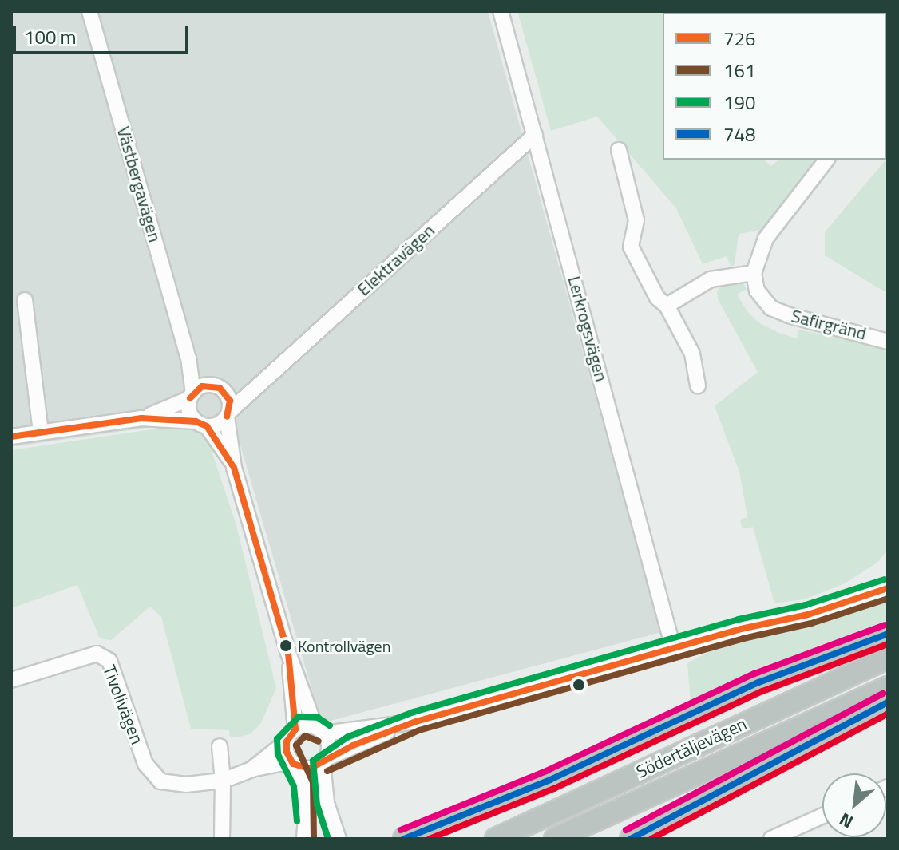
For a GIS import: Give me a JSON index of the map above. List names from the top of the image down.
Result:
{
  "streets": {
    "highway": ["Södertäljevägen"],
    "street": [
      "Västbergavägen",
      "Elektravägen",
      "Safirgränd",
      "Lerkrogsvägen",
      "Tivolivägen"
    ]
  },
  "crossings": [
    ["Västbergavägen", "Elektravägen"],
    ["Elektravägen", "Lerkrogsvägen"]
  ],
  "places": ["Kontrollvägen"],
  "lines": [
    "transit line 726",
    "transit line 190",
    "transit line 161",
    "transit line 748"
  ],
  "legend": [
    "726",
    "161",
    "190",
    "748"
  ],
  "scale_bar": "100 m",
  "north": "bottom left"
}
